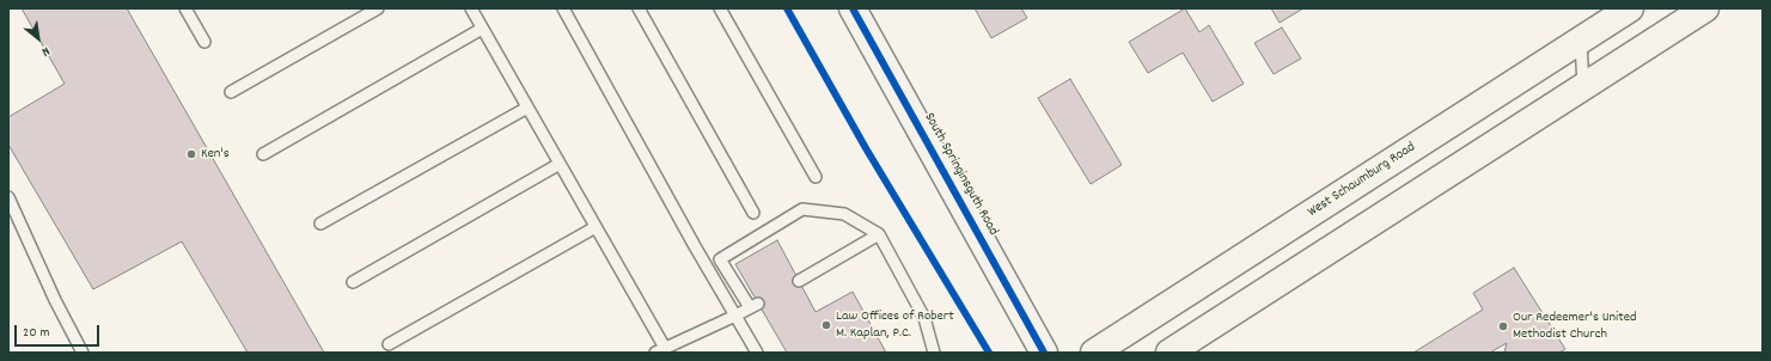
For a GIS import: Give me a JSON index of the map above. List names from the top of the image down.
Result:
{
  "streets": {
    "main road": ["South Springinsguth Road", "West Schaumburg Road"]
  },
  "places": ["Ken's", "Law Offices of Robert M. Kaplan, P.C.", "Our Redeemer's United Methodist Church"],
  "scale_bar": "20 m",
  "north": "bottom right"
}
